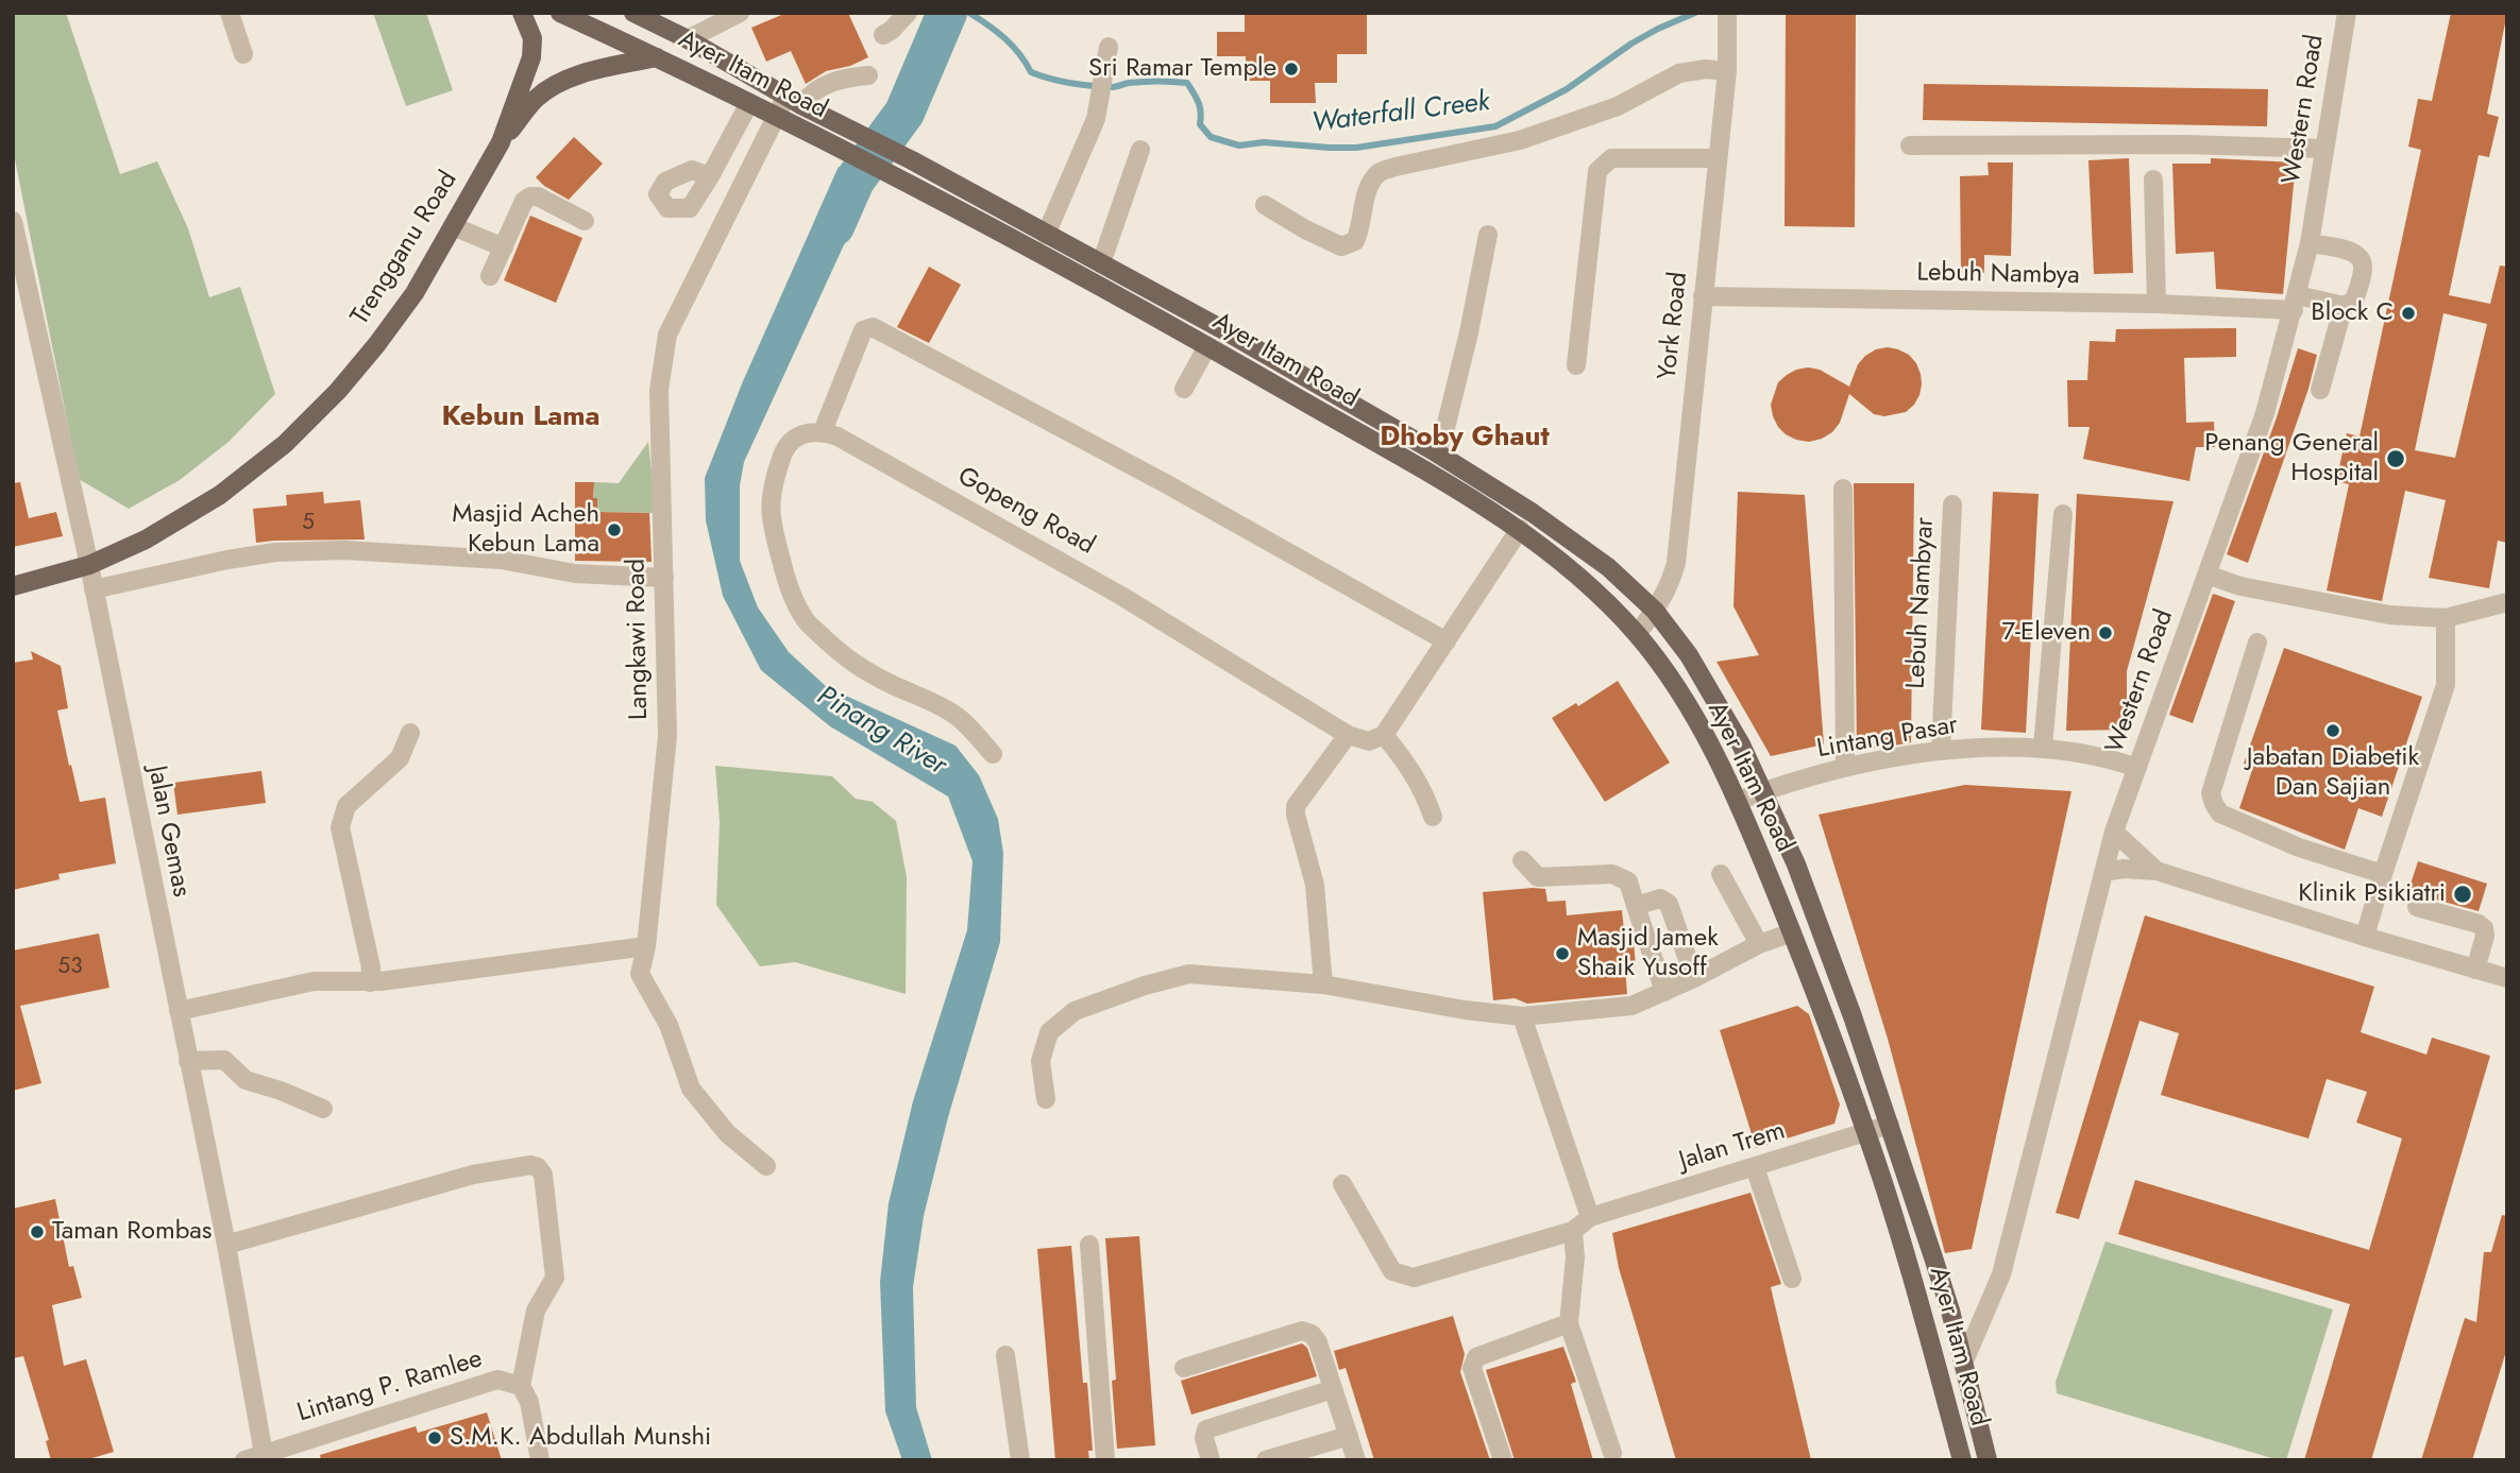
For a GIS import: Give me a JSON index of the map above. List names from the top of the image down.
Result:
{
  "streets": {
    "main road": ["Ayer Itam Road", "Trengganu Road"],
    "street": [
      "Western Road",
      "Lebuh Nambya",
      "York Road",
      "Gopeng Road",
      "Lebuh Nambyar",
      "Langkawi Road",
      "Lintang Pasar",
      "Jalan Gemas",
      "Jalan Trem",
      "Lintang P. Ramlee"
    ]
  },
  "crossings": [
    ["Ayer Itam Road", "Western Road"],
    ["Ayer Itam Road", "Trengganu Road"],
    ["Ayer Itam Road", "York Road"],
    ["Ayer Itam Road", "Langkawi Road"],
    ["Ayer Itam Road", "Lintang Pasar"],
    ["Ayer Itam Road", "Jalan Trem"],
    ["Western Road", "Lebuh Nambya"],
    ["Western Road", "Lintang Pasar"],
    ["Trengganu Road", "Jalan Gemas"],
    ["Lebuh Nambya", "York Road"],
    ["Lebuh Nambyar", "Lintang Pasar"],
    ["Jalan Gemas", "Lintang P. Ramlee"]
  ],
  "districts": ["Kebun Lama", "Dhoby Ghaut"],
  "water": ["Waterfall Creek", "Pinang River"],
  "places": [
    "Sri Ramar Temple",
    "Block C",
    "Penang General Hospital",
    "Masjid Acheh Kebun Lama",
    "7-Eleven",
    "Jabatan Diabetik Dan Sajian",
    "Klinik Psikiatri",
    "Masjid Jamek Shaik Yusoff",
    "Taman Rombas",
    "S.M.K. Abdullah Munshi"
  ],
  "house_numbers": ["5", "53"]
}
